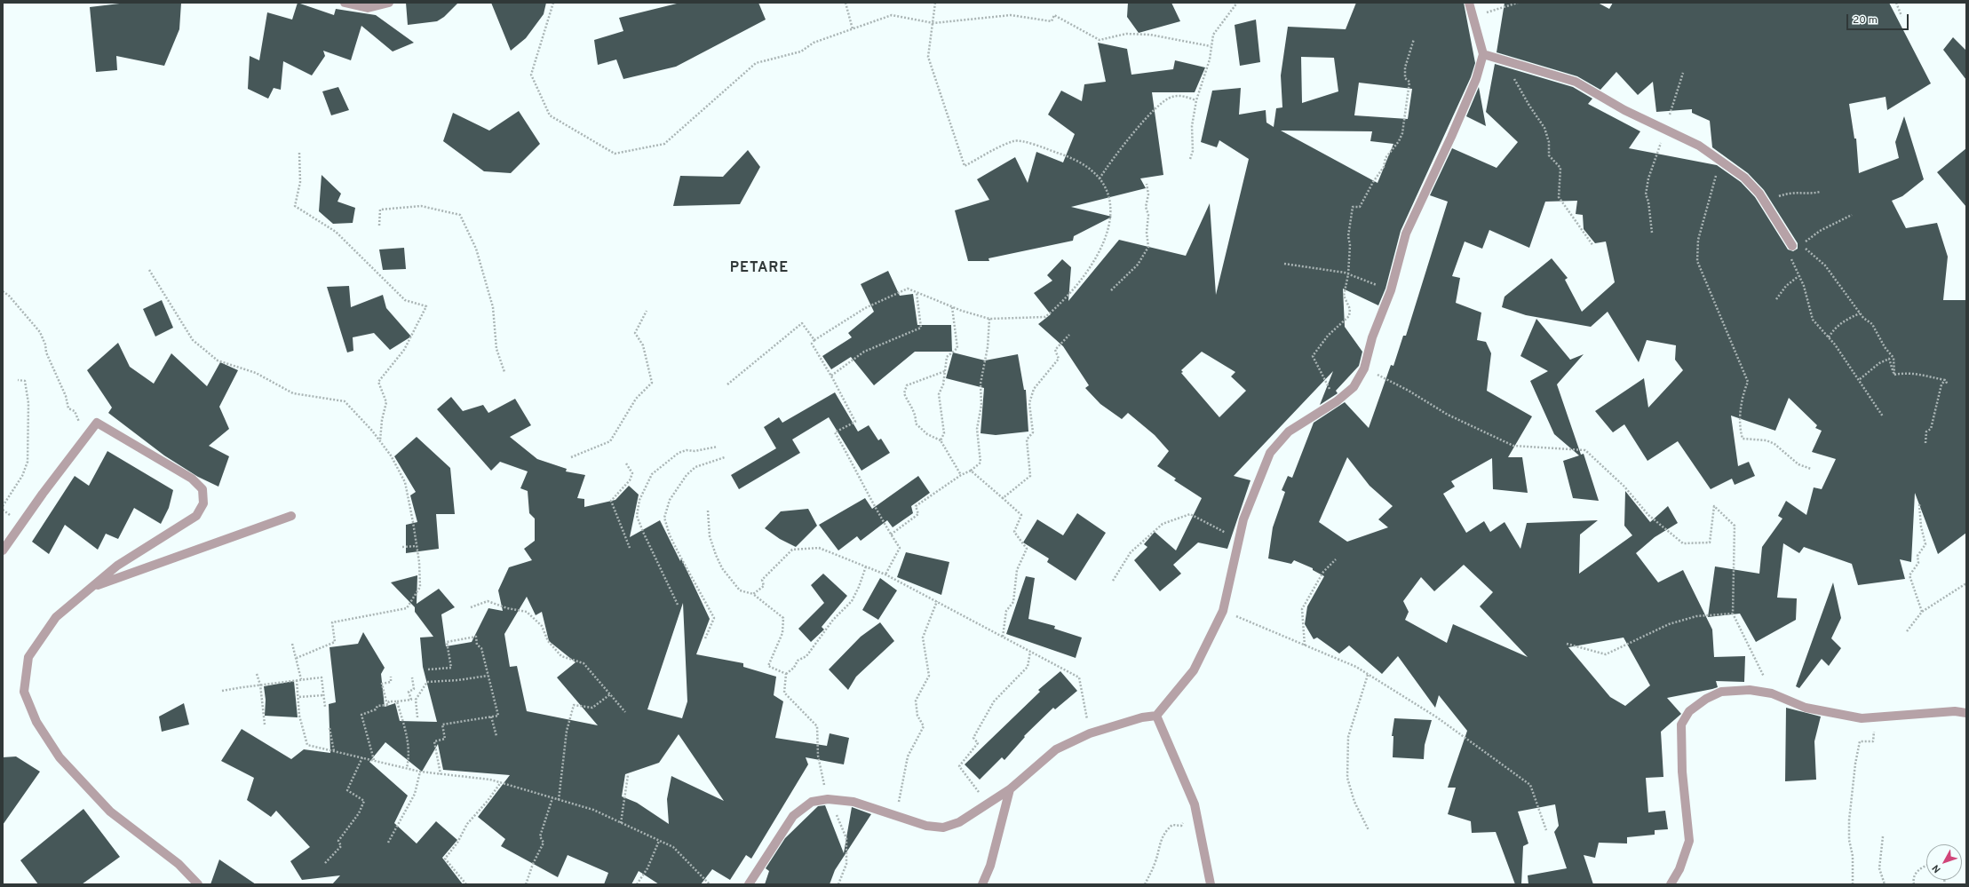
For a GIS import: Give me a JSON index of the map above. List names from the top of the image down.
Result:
{
  "districts": ["PETARE"],
  "scale_bar": "20 m",
  "north": "bottom left"
}
